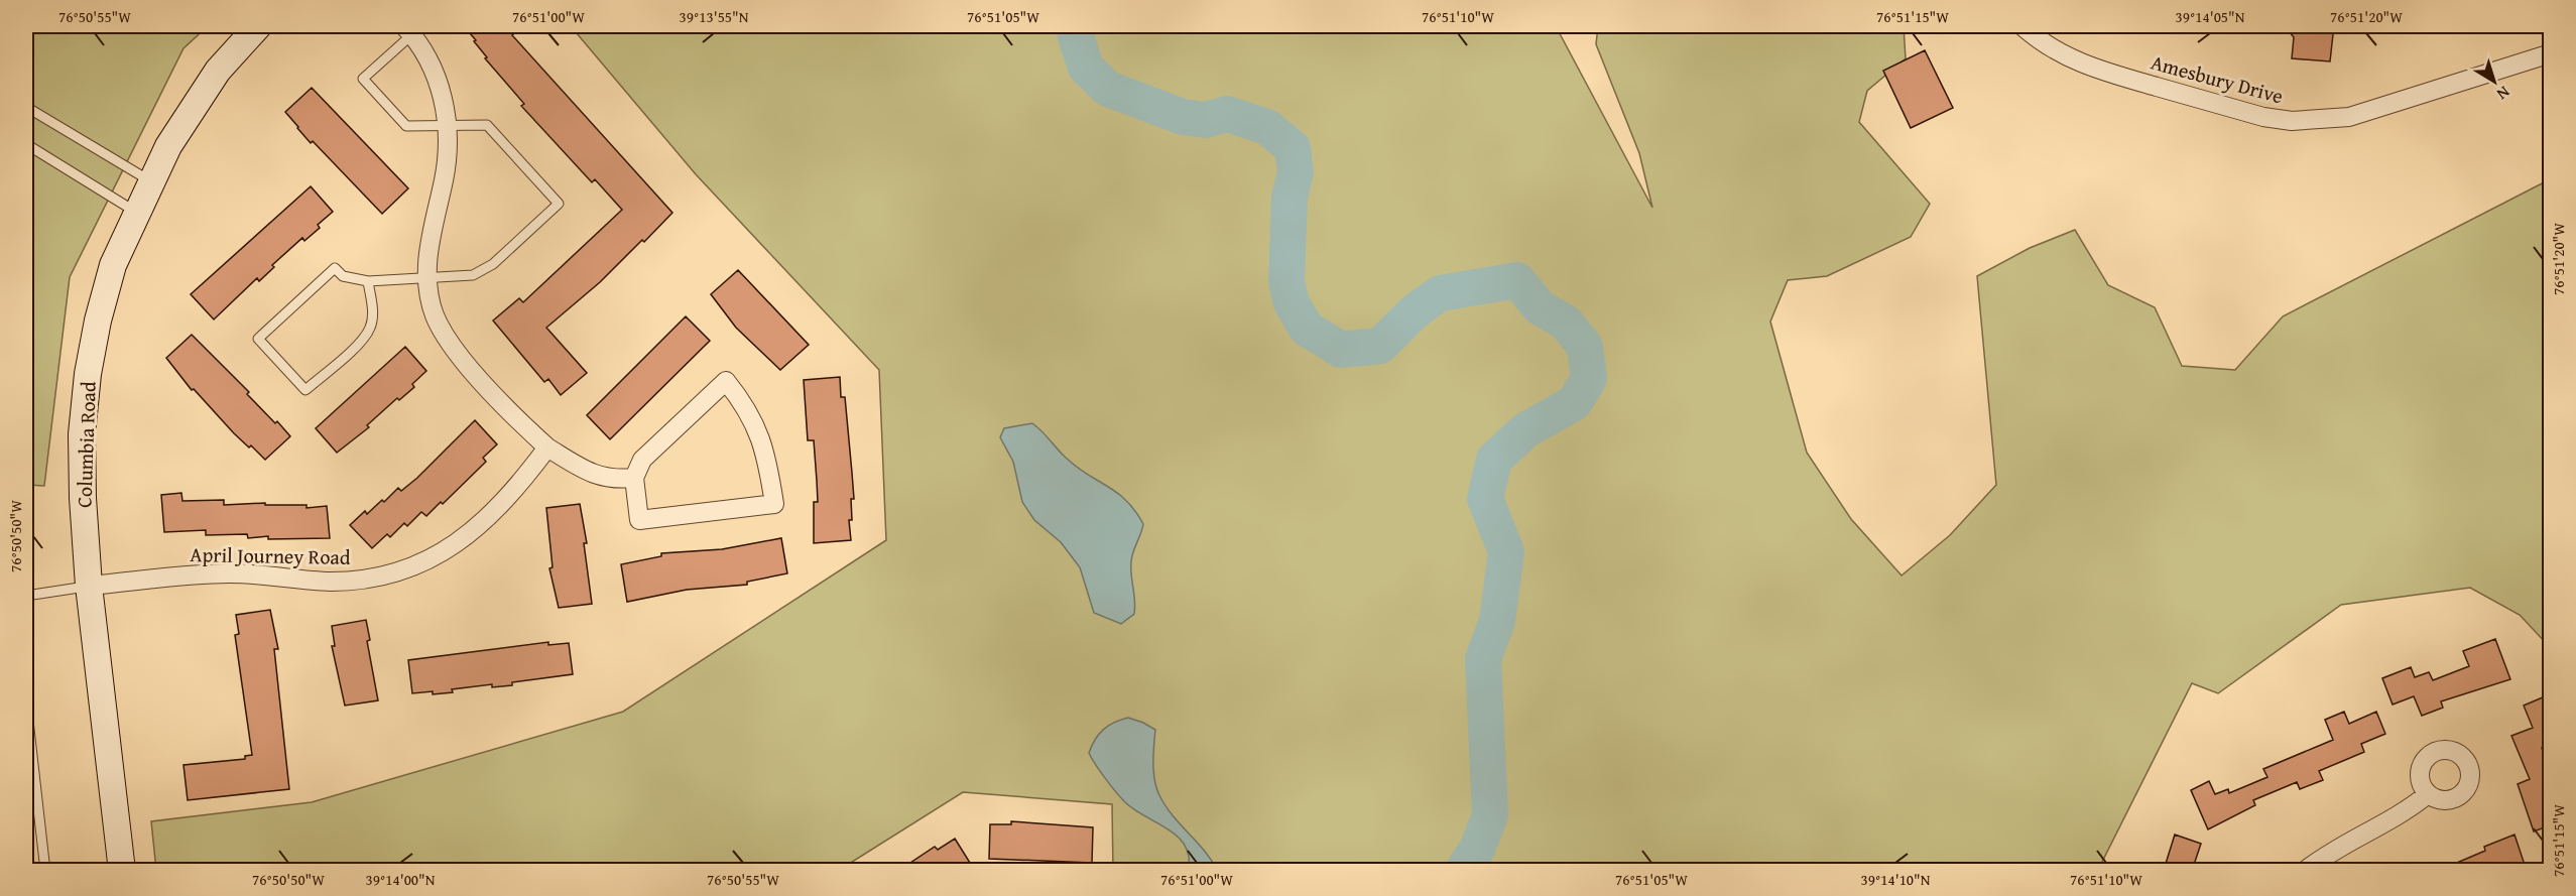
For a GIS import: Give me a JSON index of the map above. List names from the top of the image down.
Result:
{
  "streets": {
    "main road": ["Columbia Road"],
    "street": ["Amesbury Drive", "April Journey Road"]
  },
  "crossings": [
    ["Columbia Road", "April Journey Road"]
  ],
  "north": "bottom right",
  "coordinates": [
    "76°50'55\"W",
    "76°51'00\"W",
    "39°13'55\"N",
    "76°51'05\"W",
    "76°51'10\"W",
    "76°51'15\"W",
    "39°14'05\"N",
    "76°51'20\"W",
    "76°50'50\"W",
    "39°14'00\"N",
    "39°14'10\"N"
  ]
}
